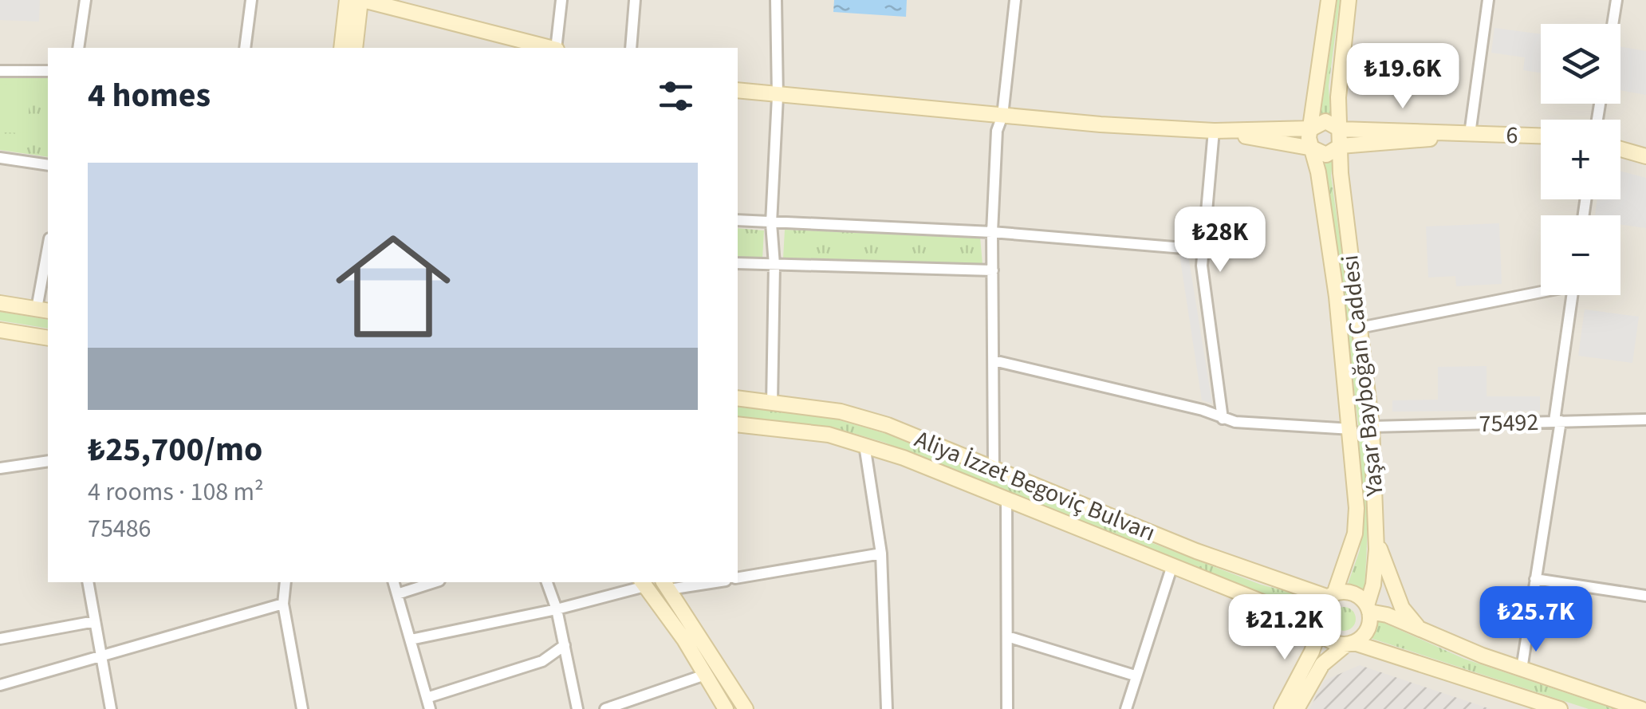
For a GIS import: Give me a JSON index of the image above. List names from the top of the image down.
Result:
{
  "streets": {
    "street": [
      "6",
      "Yaşar Bayboğan Caddesi",
      "75492",
      "Aliya İzzet Begoviç Bulvarı"
    ]
  },
  "crossings": [
    ["Yaşar Bayboğan Caddesi", "75492"],
    ["Yaşar Bayboğan Caddesi", "Aliya İzzet Begoviç Bulvarı"]
  ],
  "page": {
    "map_buttons": ["+", "−"],
    "price": [
      "₺19.6K",
      "₺28K",
      "₺25.7K",
      "₺21.2K"
    ],
    "heading": "4 homes",
    "list": [
      {
        "name": "₺25,700/mo",
        "note": "4 rooms · 108 m² · 75486"
      }
    ]
  }
}
